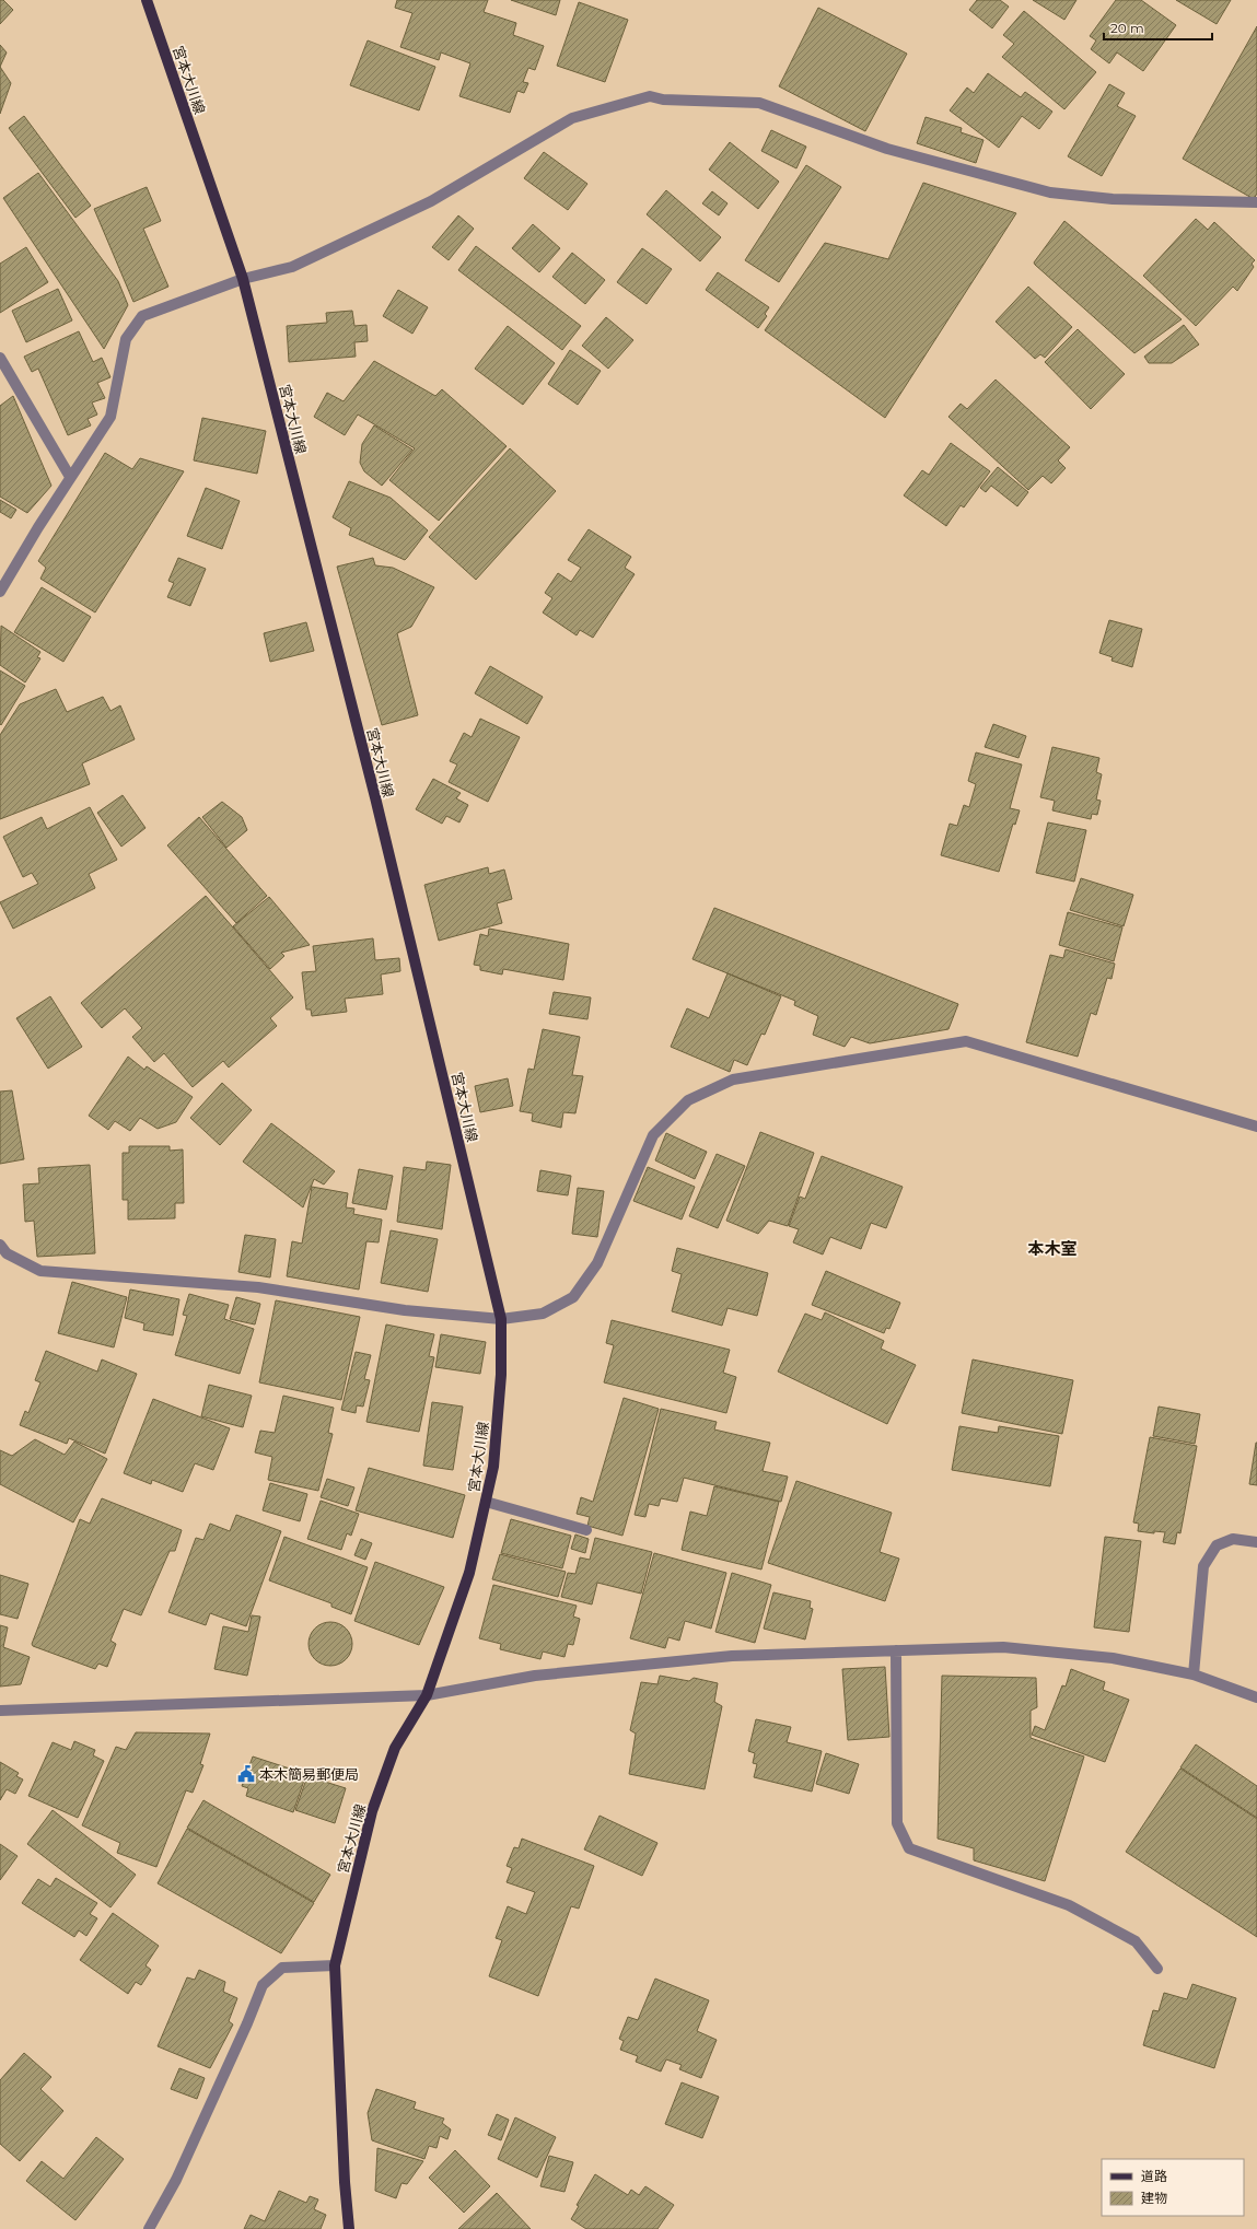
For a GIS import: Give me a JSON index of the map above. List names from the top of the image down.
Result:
{
  "streets": {
    "main road": ["宮本大川線"]
  },
  "districts": ["本木室"],
  "places": {
    "public building": ["本木簡易郵便局"]
  },
  "legend": ["道路", "建物"],
  "scale_bar": "20 m"
}
